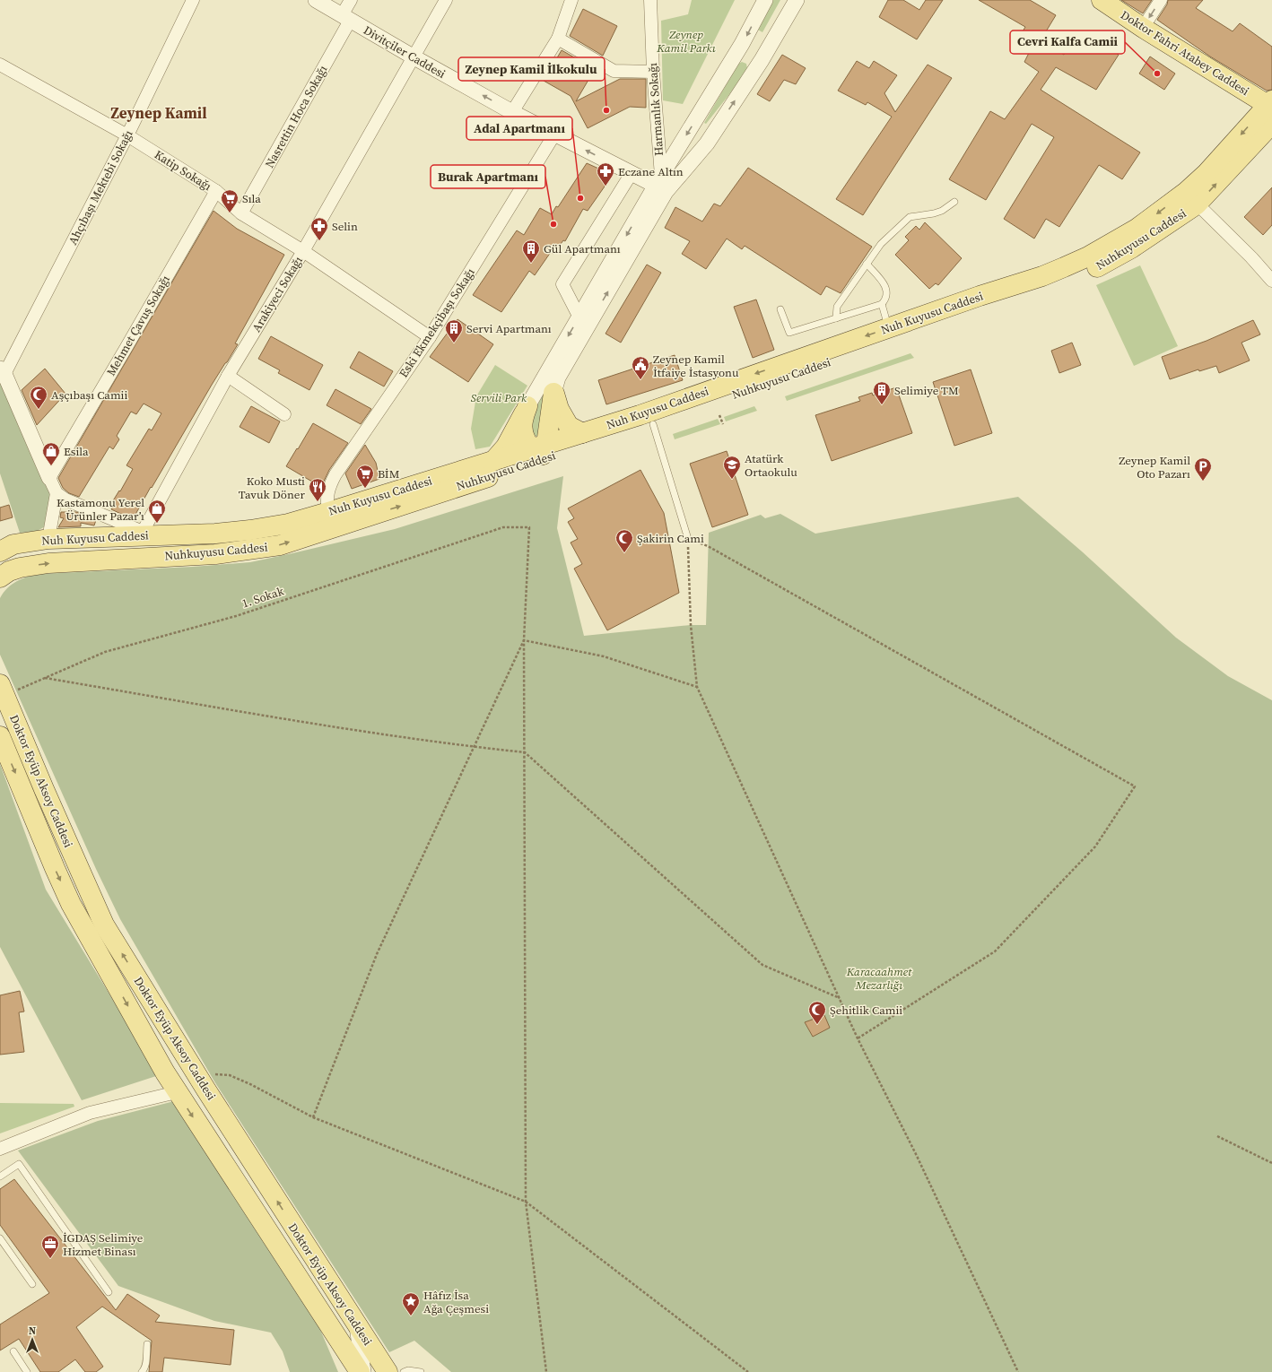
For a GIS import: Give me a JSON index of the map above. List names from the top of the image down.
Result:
{
  "streets": {
    "main road": [
      "Doktor Fahri Atabey Caddesi",
      "Nuhkuyusu Caddesi",
      "Nuh Kuyusu Caddesi",
      "Doktor Eyüp Aksoy Caddesi"
    ],
    "street": [
      "Divitçiler Caddesi",
      "Harmanlık Sokağı",
      "Nasrettin Hoca Sokağı",
      "Katip Sokağı",
      "Ahçıbaşı Mektebi Sokağı",
      "Arakiyeci Sokağı",
      "Eski Ekmekçibaşı Sokağı",
      "Mehmet Çavuş Sokağı"
    ],
    "path": ["1. Sokak"]
  },
  "crossings": [
    ["Divitçiler Caddesi", "Harmanlık Sokağı"],
    ["Divitçiler Caddesi", "Nasrettin Hoca Sokağı"],
    ["Divitçiler Caddesi", "Arakiyeci Sokağı"],
    ["Divitçiler Caddesi", "Eski Ekmekçibaşı Sokağı"],
    ["Doktor Fahri Atabey Caddesi", "Nuh Kuyusu Caddesi"],
    ["Nasrettin Hoca Sokağı", "Katip Sokağı"],
    ["Katip Sokağı", "Ahçıbaşı Mektebi Sokağı"],
    ["Katip Sokağı", "Arakiyeci Sokağı"],
    ["Katip Sokağı", "Eski Ekmekçibaşı Sokağı"],
    ["Katip Sokağı", "Mehmet Çavuş Sokağı"],
    ["Nuhkuyusu Caddesi", "Nuh Kuyusu Caddesi"],
    ["Arakiyeci Sokağı", "Nuh Kuyusu Caddesi"],
    ["Nuh Kuyusu Caddesi", "Eski Ekmekçibaşı Sokağı"],
    ["1. Sokak", "Doktor Eyüp Aksoy Caddesi"]
  ],
  "one_way": ["Nuhkuyusu Caddesi", "Nuh Kuyusu Caddesi"],
  "districts": ["Zeynep Kamil"],
  "parks": ["Zeynep Kamil Parkı", "Servili Park", "Karacaahmet Mezarlığı"],
  "places": {
    "other": [
      "Cevri Kalfa Camii",
      "Zeynep Kamil İlkokulu",
      "Adal Apartmanı",
      "Burak Apartmanı"
    ],
    "pharmacy": ["Eczane Altın", "Selin"],
    "supermarket": ["Sıla", "BİM"],
    "building": ["Gül Apartmanı", "Servi Apartmanı", "Selimiye TM"],
    "public building": ["Zeynep Kamil İtfaiye İstasyonu"],
    "mosque": ["Aşçıbaşı Camii", "Şakirin Cami", "Şehitlik Camii"],
    "shop": ["Esila", "Kastamonu Yerel Ürünler Pazar’ı"],
    "school or university": ["Atatürk Ortaokulu"],
    "parking": ["Zeynep Kamil Oto Pazarı"],
    "restaurant": ["Koko Musti Tavuk Döner"],
    "office": ["İGDAŞ Selimiye Hizmet Binası"],
    "place": ["Hâfız İsa Ağa Çeşmesi"]
  },
  "north": "top"
}
